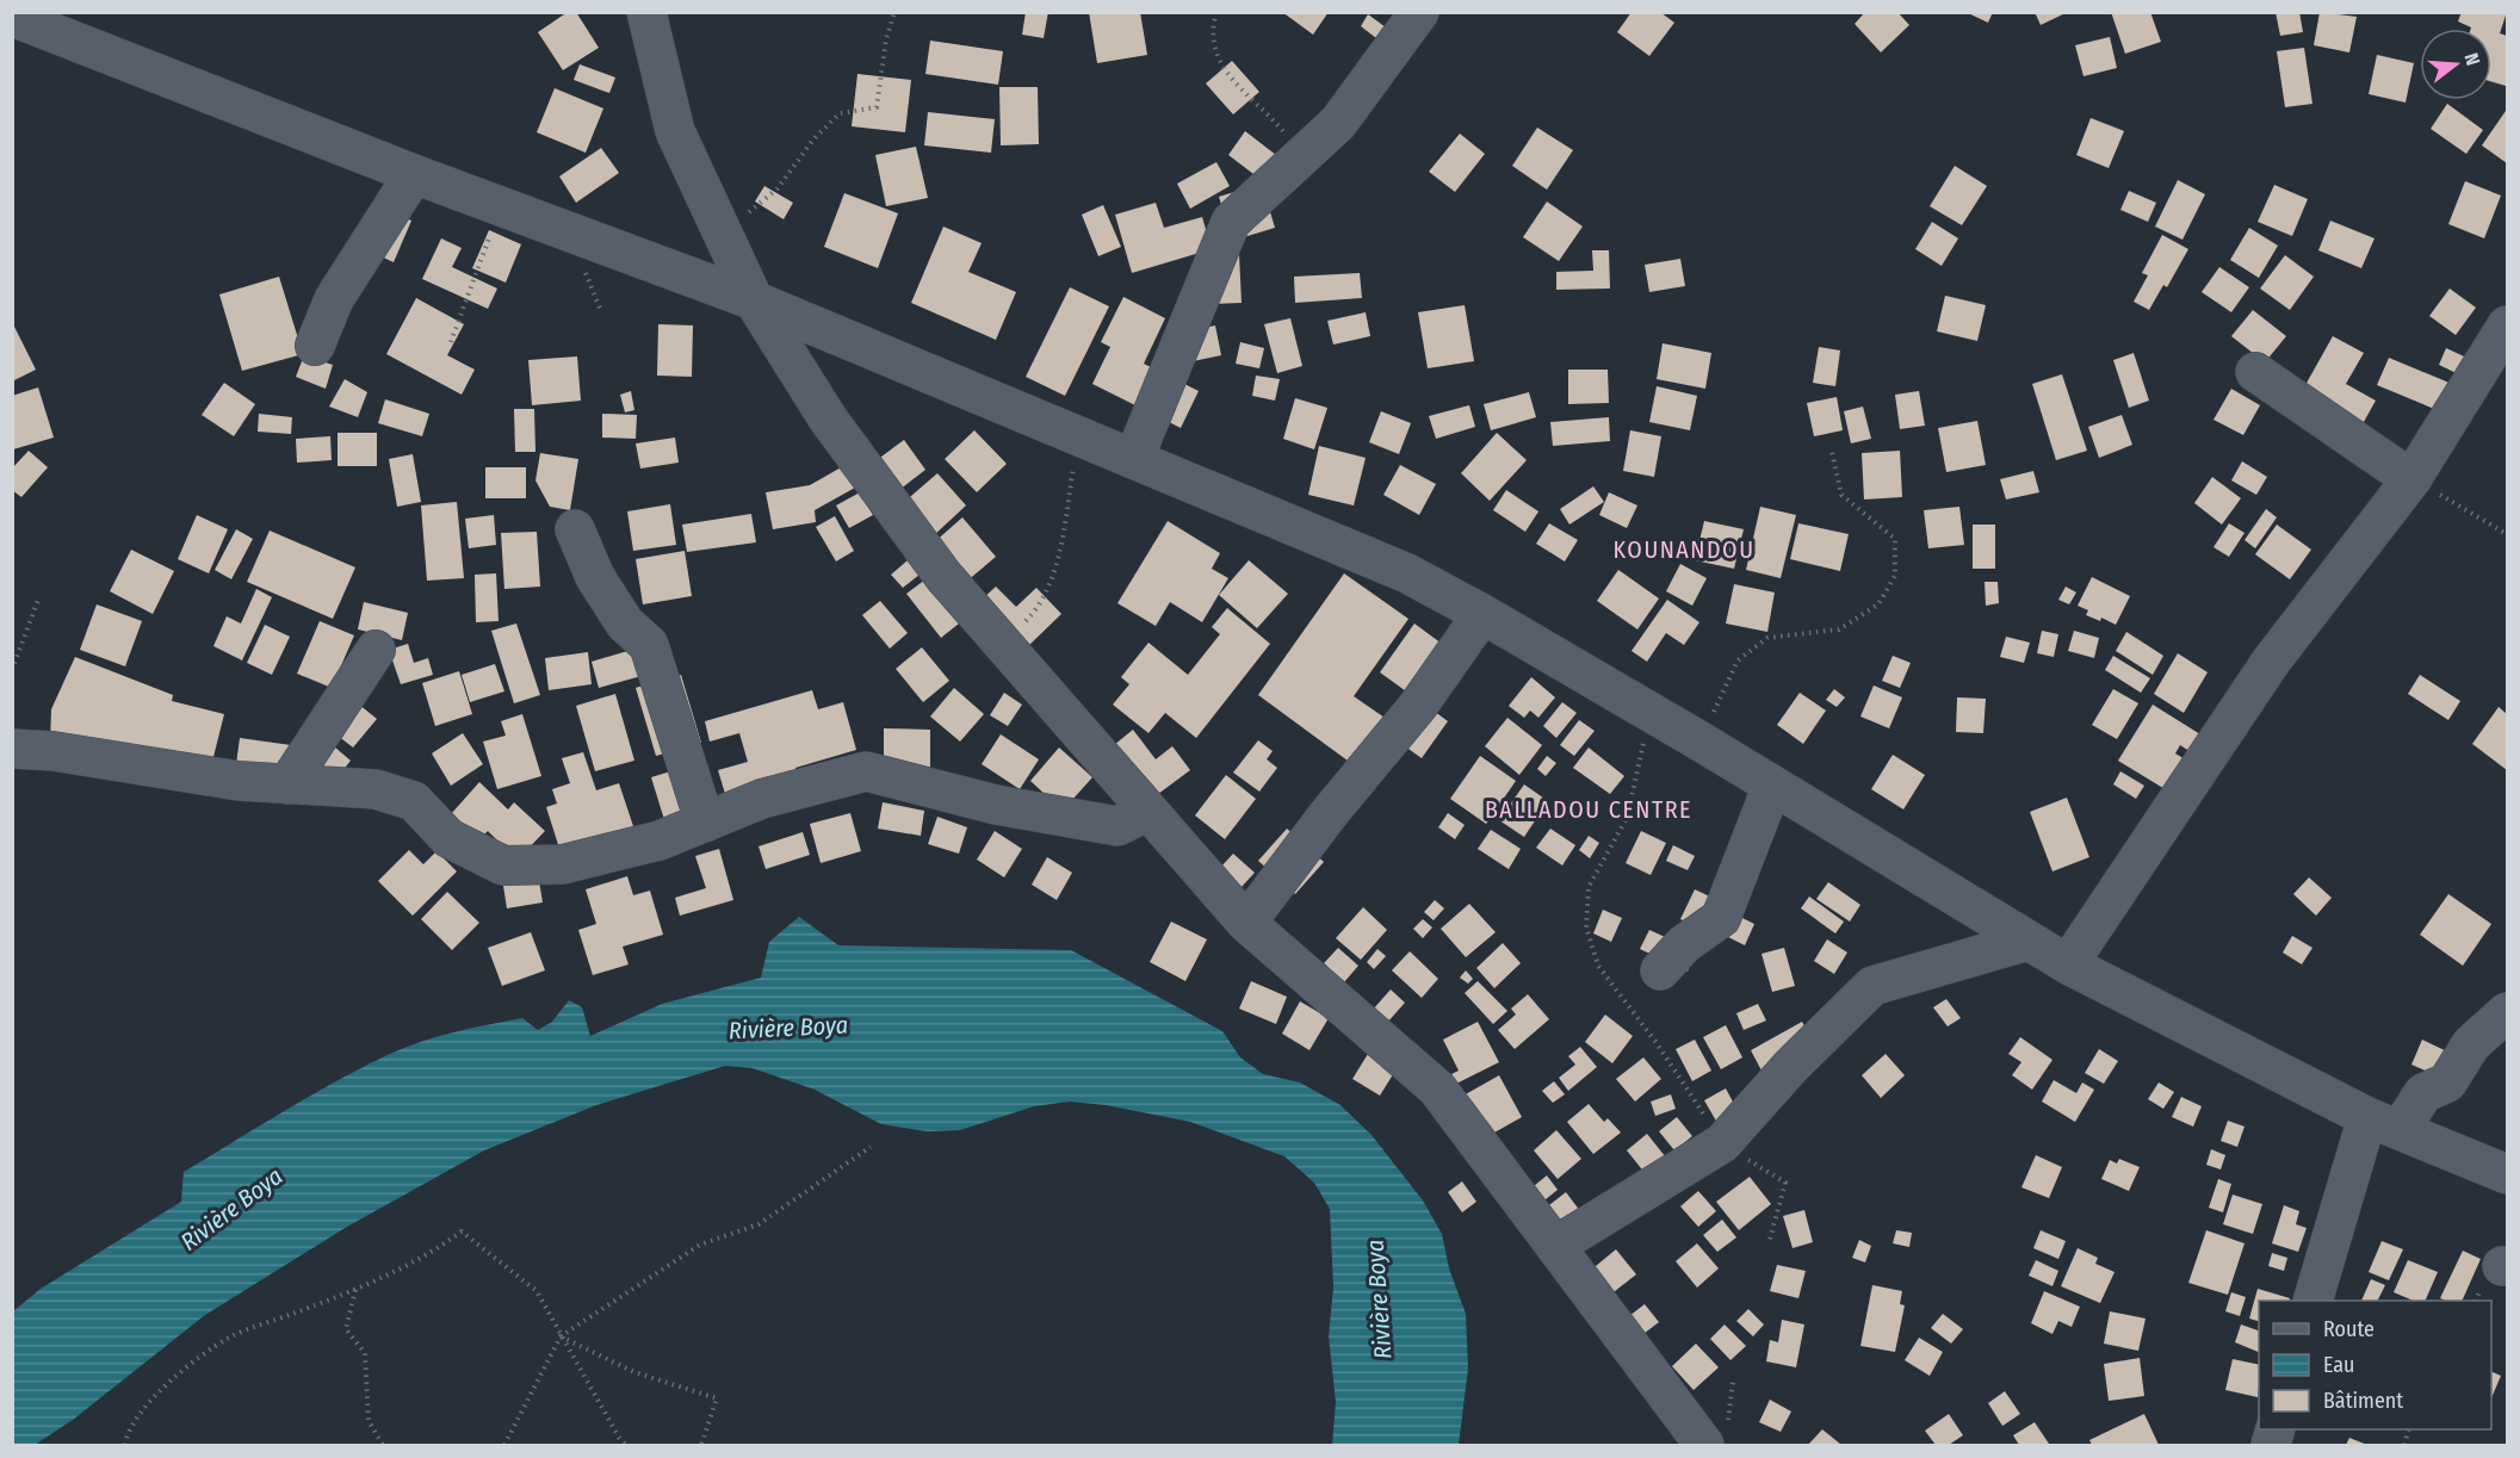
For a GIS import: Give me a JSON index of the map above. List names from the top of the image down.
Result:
{
  "districts": ["KOUNANDOU", "BALLADOU CENTRE"],
  "water": ["Rivière Boya"],
  "legend": ["Route", "Eau", "Bâtiment"],
  "north": "right"
}
